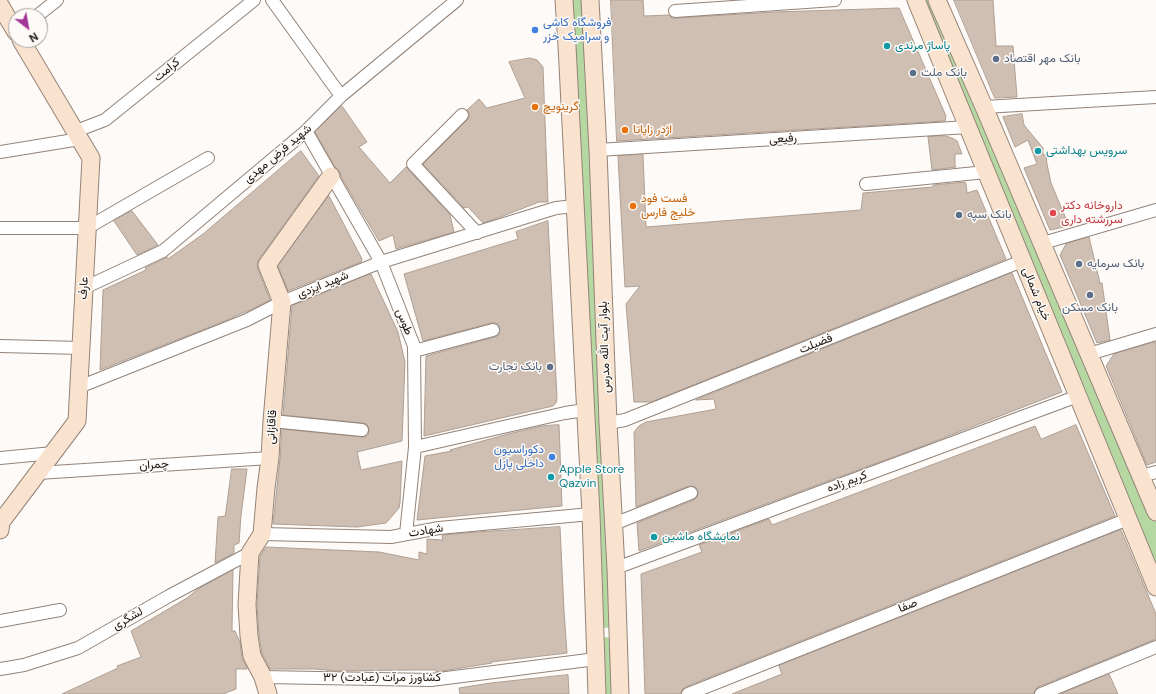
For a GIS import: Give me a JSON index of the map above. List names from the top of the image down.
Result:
{
  "streets": {
    "main road": [
      "عارف",
      "خیام شمالی",
      "بلوار آیت الله مدرس",
      "قاقازانی"
    ],
    "street": [
      "کرامت",
      "رفیعی",
      "شهید فرض مهدی",
      "شهید ایزدی",
      "طوس",
      "فضیلت",
      "چمران",
      "کریم زاده",
      "شهادت",
      "صفا",
      "لشگری",
      "۳۲ کشاورز مرآت (عبادت)"
    ]
  },
  "crossings": [
    ["کرامت", "عارف"],
    ["رفیعی", "خیام شمالی"],
    ["رفیعی", "بلوار آیت الله مدرس"],
    ["شهید فرض مهدی", "عارف"],
    ["شهید فرض مهدی", "طوس"],
    ["شهید ایزدی", "عارف"],
    ["شهید ایزدی", "طوس"],
    ["شهید ایزدی", "بلوار آیت الله مدرس"],
    ["شهید ایزدی", "قاقازانی"],
    ["عارف", "چمران"],
    ["خیام شمالی", "فضیلت"],
    ["خیام شمالی", "کریم زاده"],
    ["خیام شمالی", "صفا"],
    ["طوس", "قاقازانی"],
    ["طوس", "شهادت"],
    ["فضیلت", "بلوار آیت الله مدرس"],
    ["بلوار آیت الله مدرس", "کریم زاده"],
    ["بلوار آیت الله مدرس", "شهادت"],
    ["بلوار آیت الله مدرس", "۳۲ کشاورز مرآت (عبادت)"],
    ["قاقازانی", "چمران"],
    ["قاقازانی", "شهادت"],
    ["قاقازانی", "لشگری"],
    ["قاقازانی", "۳۲ کشاورز مرآت (عبادت)"]
  ],
  "places": [
    "فروشگاه کاشی و سرامیک خزر",
    "پاساژ مرندی",
    "بانک مهر اقتصاد",
    "بانک ملت",
    "گرینویچ",
    "اژدر زاپاتا",
    "سرویس بهداشتی",
    "فست فود خلیج فارس",
    "داروخانه دکتر سررشته داری",
    "بانک سپه",
    "بانک سرمایه",
    "بانک مسکن",
    "بانک تجارت",
    "دکوراسیون داخلی پازل",
    "Apple Store Qazvin",
    "نمایشگاه ماشین"
  ],
  "north": "bottom right"
}
